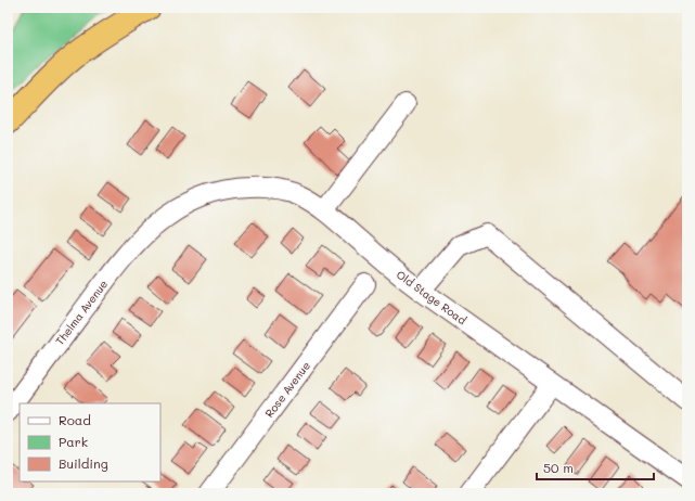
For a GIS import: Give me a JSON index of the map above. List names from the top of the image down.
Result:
{
  "streets": {
    "street": ["Old Stage Road", "Thelma Avenue", "Rose Avenue"]
  },
  "crossings": [
    ["Old Stage Road", "Thelma Avenue"]
  ],
  "legend": ["Road", "Park", "Building"],
  "scale_bar": "50 m"
}
